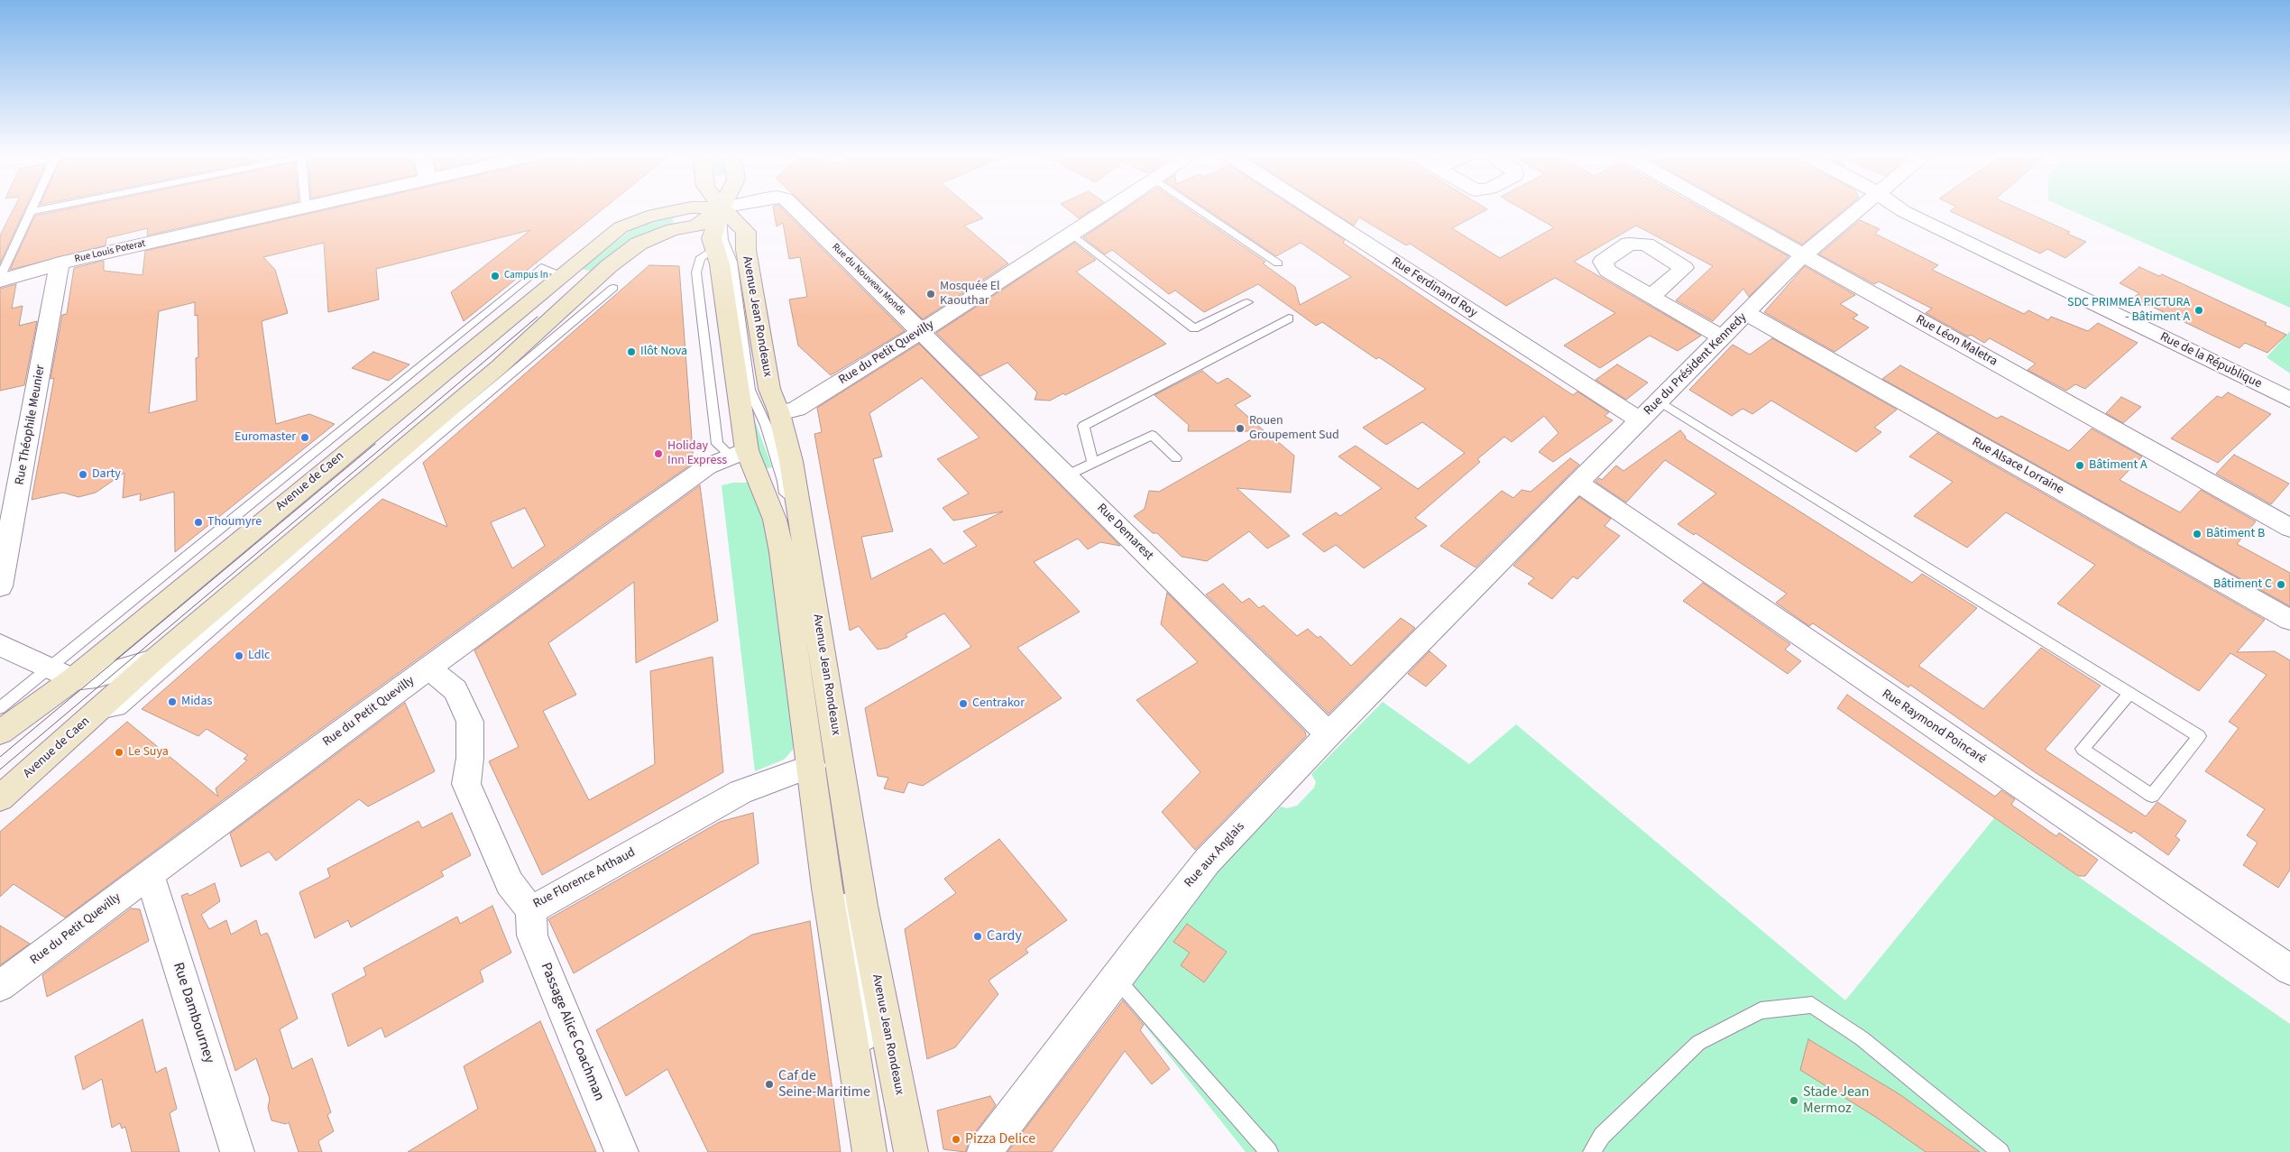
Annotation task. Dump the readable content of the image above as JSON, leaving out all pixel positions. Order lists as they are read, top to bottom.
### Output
{
  "streets": {
    "main road": ["Avenue Jean Rondeaux", "Avenue de Caen"],
    "street": [
      "Rue Louis Poterat",
      "Rue du Nouveau Monde",
      "Rue Ferdinand Roy",
      "Rue Léon Maletra",
      "Rue du Petit Quevilly",
      "Rue de la République",
      "Rue du Président Kennedy",
      "Rue Théophile Meunier",
      "Rue Alsace Lorraine",
      "Rue Demarest",
      "Rue Raymond Poincaré",
      "Rue aux Anglais",
      "Rue Florence Arthaud",
      "Rue Dambourney",
      "Passage Alice Coachman"
    ]
  },
  "crossings": [
    ["Rue Louis Poterat", "Rue Théophile Meunier"],
    ["Rue du Nouveau Monde", "Rue du Petit Quevilly"],
    ["Rue du Nouveau Monde", "Rue Demarest"],
    ["Rue Ferdinand Roy", "Rue du Président Kennedy"],
    ["Avenue Jean Rondeaux", "Rue du Petit Quevilly"],
    ["Avenue Jean Rondeaux", "Avenue de Caen"],
    ["Avenue Jean Rondeaux", "Rue Florence Arthaud"],
    ["Rue Léon Maletra", "Rue du Président Kennedy"],
    ["Rue du Petit Quevilly", "Rue Demarest"],
    ["Rue du Petit Quevilly", "Rue Florence Arthaud"],
    ["Rue du Petit Quevilly", "Rue Dambourney"],
    ["Rue du Président Kennedy", "Rue Alsace Lorraine"],
    ["Rue du Président Kennedy", "Rue Raymond Poincaré"],
    ["Rue du Président Kennedy", "Rue aux Anglais"],
    ["Rue Demarest", "Rue aux Anglais"],
    ["Rue Florence Arthaud", "Passage Alice Coachman"]
  ],
  "places": [
    "Campus In",
    "Mosquée El Kaouthar",
    "SDC PRIMMEA PICTURA - Bâtiment A",
    "Ilôt Nova",
    "Rouen Groupement Sud",
    "Euromaster",
    "Holiday Inn Express",
    "Bâtiment A",
    "Darty",
    "Thoumyre",
    "Bâtiment B",
    "Bâtiment C",
    "Ldlc",
    "Midas",
    "Centrakor",
    "Le Suya",
    "Cardy",
    "Caf de Seine-Maritime",
    "Stade Jean Mermoz",
    "Pizza Delice"
  ]
}
